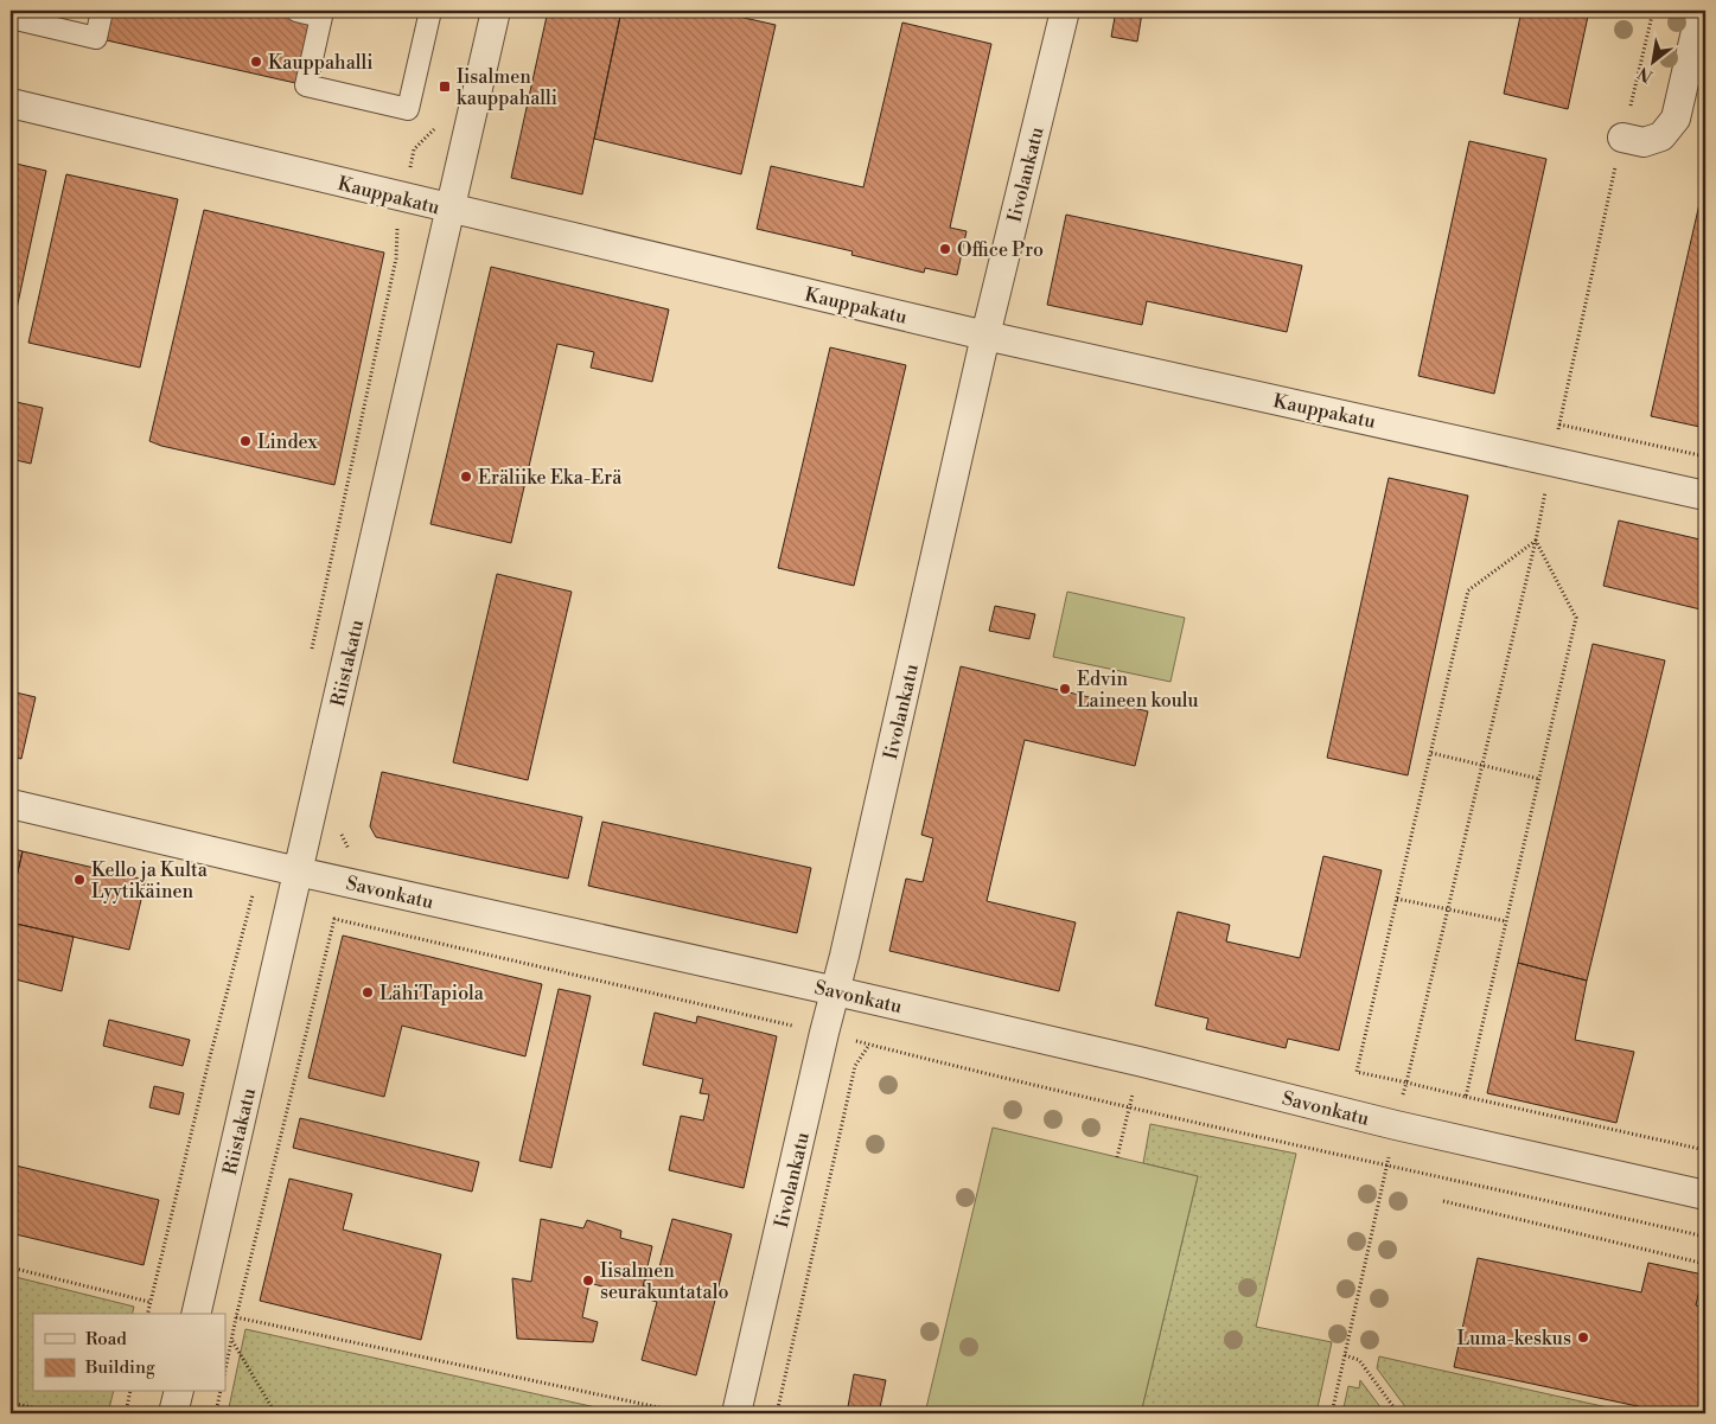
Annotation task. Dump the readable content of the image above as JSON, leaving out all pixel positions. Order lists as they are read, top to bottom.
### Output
{
  "streets": {
    "street": [
      "Iivolankatu",
      "Kauppakatu",
      "Riistakatu",
      "Savonkatu"
    ]
  },
  "crossings": [
    ["Iivolankatu", "Kauppakatu"],
    ["Iivolankatu", "Savonkatu"],
    ["Kauppakatu", "Riistakatu"],
    ["Riistakatu", "Savonkatu"]
  ],
  "places": {
    "other": [
      "Kauppahalli",
      "Office Pro",
      "Lindex",
      "Eräliike Eka-Erä",
      "Edvin Laineen koulu",
      "Kello ja Kulta Lyytikäinen",
      "LähiTapiola",
      "Iisalmen seurakuntatalo",
      "Luma-keskus"
    ],
    "transit": ["Iisalmen kauppahalli"]
  },
  "legend": ["Road", "Building"],
  "north": "bottom left"
}
